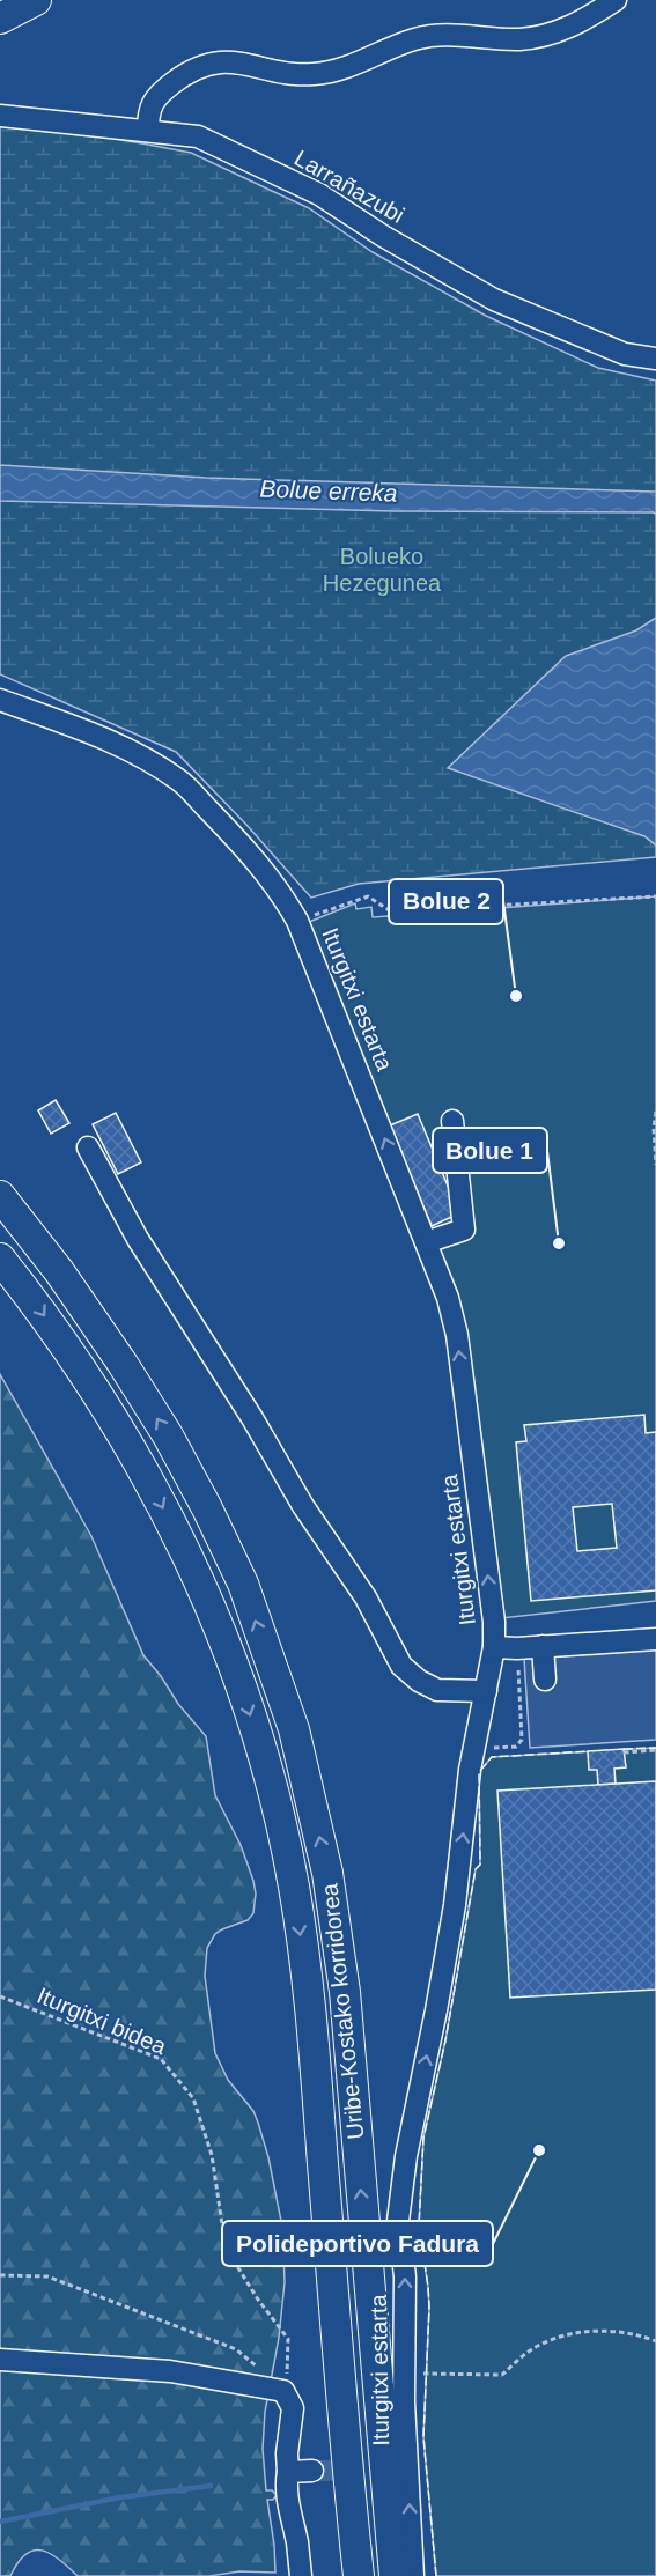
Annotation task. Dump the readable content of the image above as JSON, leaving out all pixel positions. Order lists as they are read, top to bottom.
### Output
{
  "streets": {
    "highway": ["Uribe-Kostako korridorea"],
    "street": ["Larrañazubi", "Iturgitxi estarta"],
    "path": ["Iturgitxi bidea"]
  },
  "one_way": ["Iturgitxi estarta"],
  "water": ["Bolue erreka"],
  "parks": ["Bolueko Hezegunea"],
  "places": ["Bolue 2", "Bolue 1", "Polideportivo Fadura"]
}
